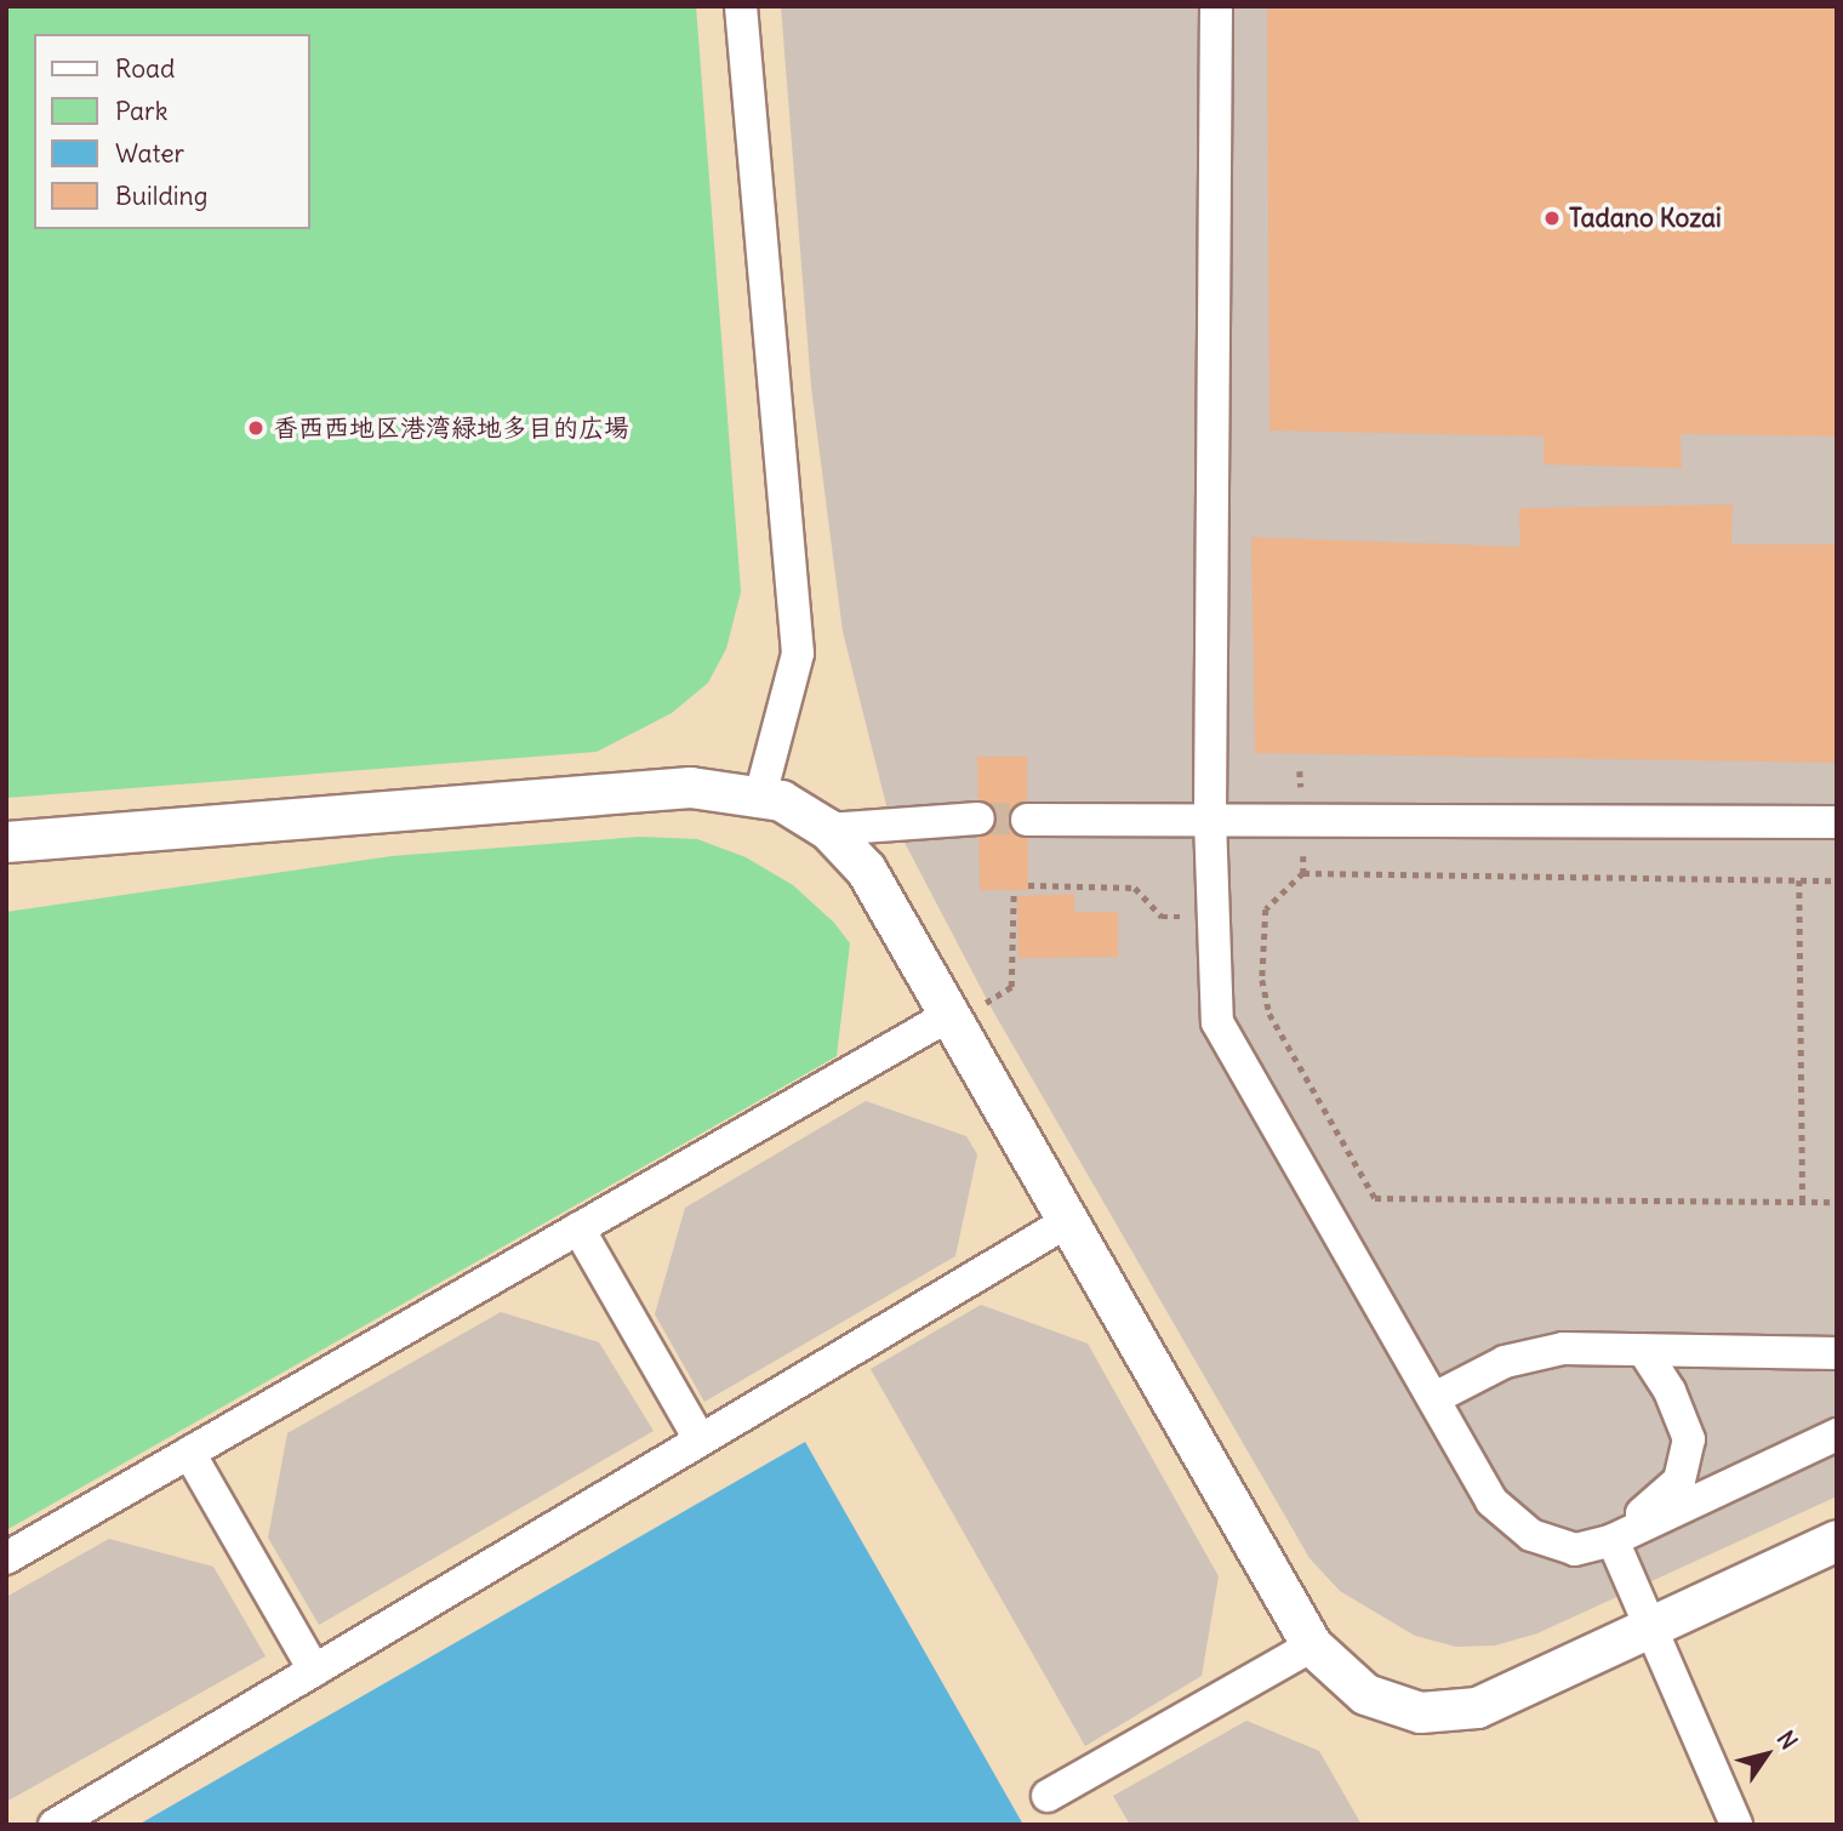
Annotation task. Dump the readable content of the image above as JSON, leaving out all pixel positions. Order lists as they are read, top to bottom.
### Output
{
  "places": ["Tadano Kozai", "香西西地区港湾緑地多目的広場"],
  "legend": [
    "Road",
    "Park",
    "Water",
    "Building"
  ],
  "north": "top right"
}
